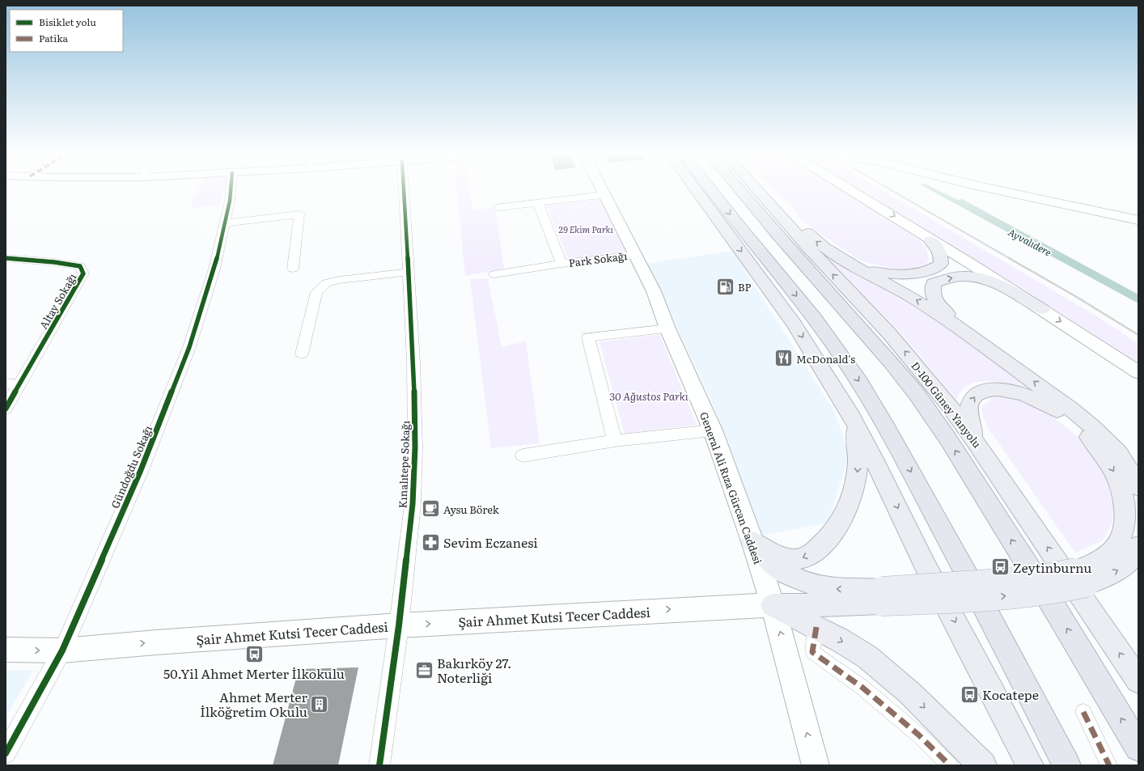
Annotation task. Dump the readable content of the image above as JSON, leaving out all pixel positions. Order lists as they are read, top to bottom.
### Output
{
  "streets": {
    "main road": ["D-100 Güney Yanyolu", "General Ali Rıza Gürcan Caddesi", "Şair Ahmet Kutsi Tecer Caddesi"],
    "street": [
      "Park Sokağı",
      "Altay Sokağı",
      "Kınalıtepe Sokağı",
      "Gündoğdu Sokağı"
    ]
  },
  "crossings": [
    ["Park Sokağı", "General Ali Rıza Gürcan Caddesi"],
    ["Kınalıtepe Sokağı", "Şair Ahmet Kutsi Tecer Caddesi"],
    ["Gündoğdu Sokağı", "Şair Ahmet Kutsi Tecer Caddesi"],
    ["General Ali Rıza Gürcan Caddesi", "Şair Ahmet Kutsi Tecer Caddesi"]
  ],
  "one_way": ["Şair Ahmet Kutsi Tecer Caddesi"],
  "water": ["Ayvalıdere"],
  "parks": ["29 Ekim Parkı", "30 Ağustos Parkı"],
  "places": {
    "fuel station": ["BP"],
    "restaurant": ["McDonald's"],
    "cafe": ["Aysu Börek"],
    "pharmacy": ["Sevim Eczanesi"],
    "bus stop": ["Zeytinburnu", "50.Yil Ahmet Merter İlkokulu", "Kocatepe"],
    "office": ["Bakırköy 27. Noterliği"],
    "building": ["Ahmet Merter İlköğretim Okulu"]
  },
  "legend": ["Bisiklet yolu", "Patika"]
}
